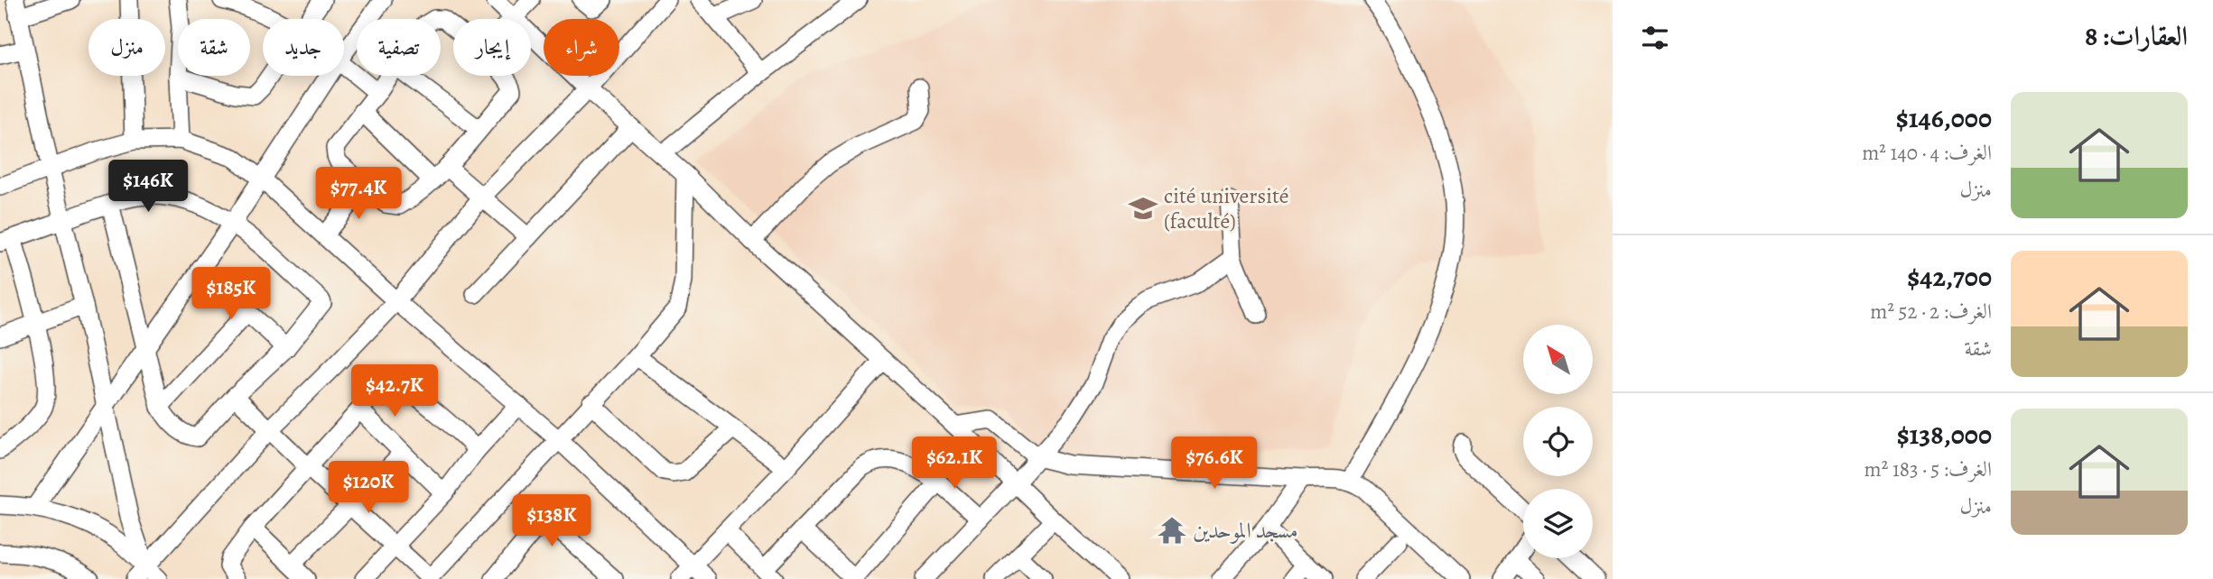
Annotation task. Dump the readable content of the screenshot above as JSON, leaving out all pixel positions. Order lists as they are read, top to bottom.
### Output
{
  "places": {
    "school or university": ["cité université (faculté)"],
    "temple": ["مسجد الموحدين"]
  },
  "north": "top left",
  "page": {
    "heading": "العقارات: 8",
    "chip": [
      "شراء",
      "إيجار",
      "تصفية",
      "جديد",
      "شقة",
      "منزل"
    ],
    "list": [
      {
        "name": "$146,000",
        "note": "الغرف: 4 · 140 m² · منزل"
      },
      {
        "name": "$42,700",
        "note": "الغرف: 2 · 52 m² · شقة"
      },
      {
        "name": "$138,000",
        "note": "الغرف: 5 · 183 m² · منزل"
      }
    ],
    "price": [
      "$146K",
      "$77.4K",
      "$185K",
      "$42.7K",
      "$62.1K",
      "$76.6K",
      "$120K",
      "$138K"
    ]
  }
}
